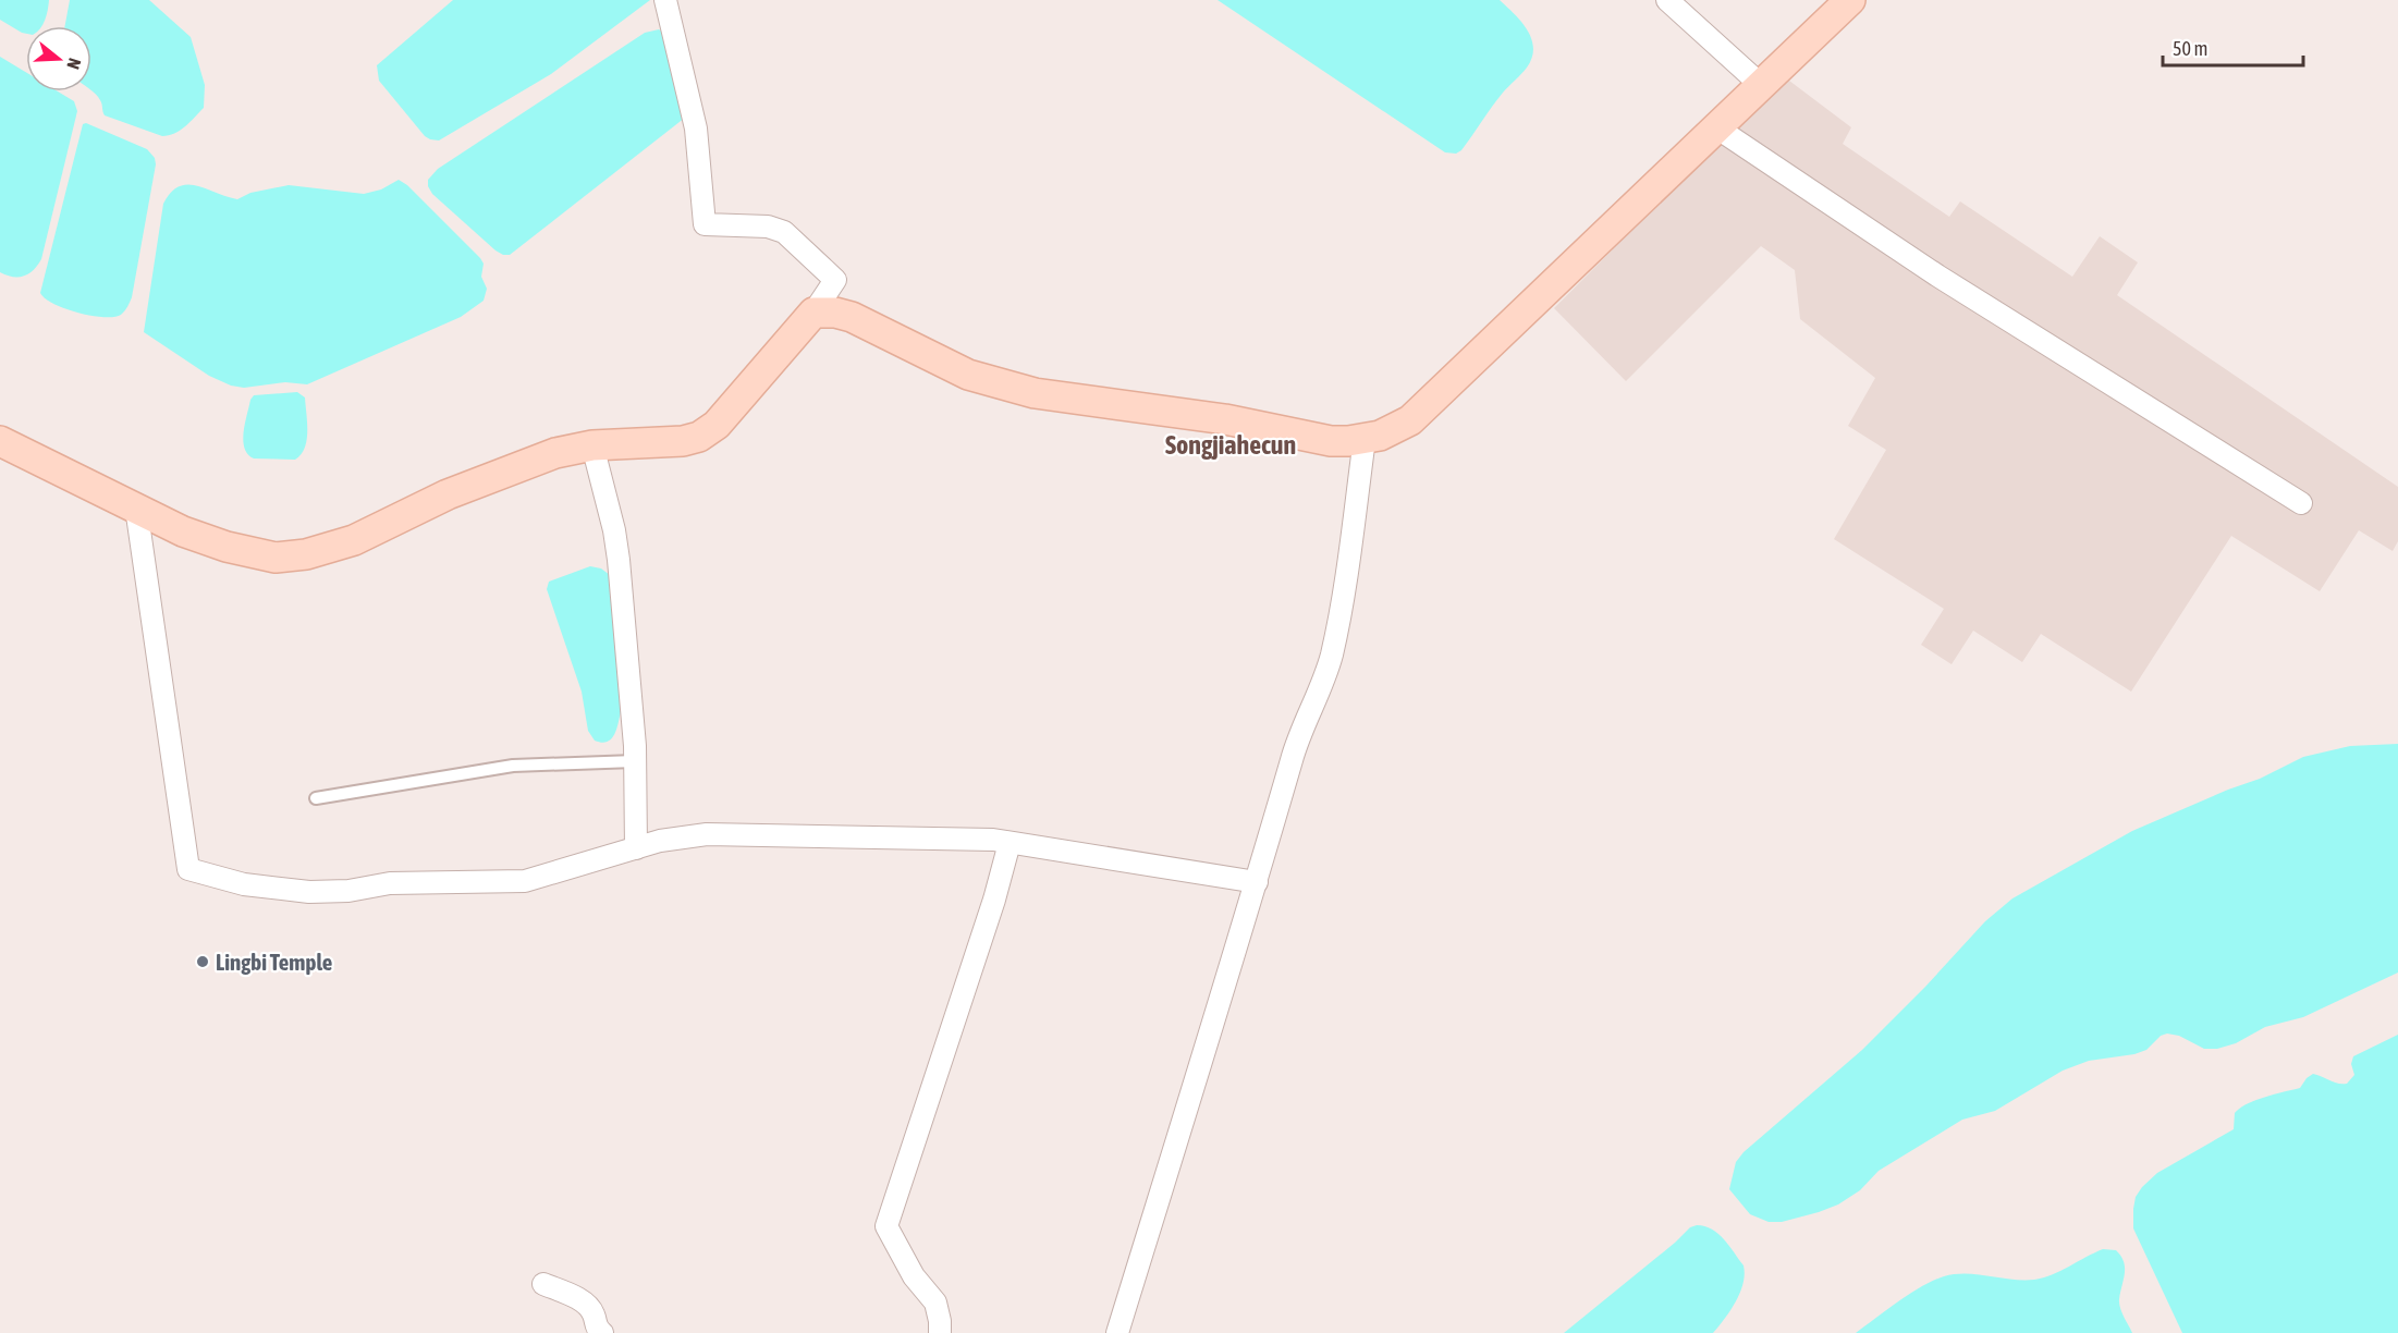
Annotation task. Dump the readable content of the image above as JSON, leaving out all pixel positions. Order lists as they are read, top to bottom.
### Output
{
  "districts": ["Songjiahecun"],
  "places": ["Lingbi Temple"],
  "scale_bar": "50 m",
  "north": "right"
}
